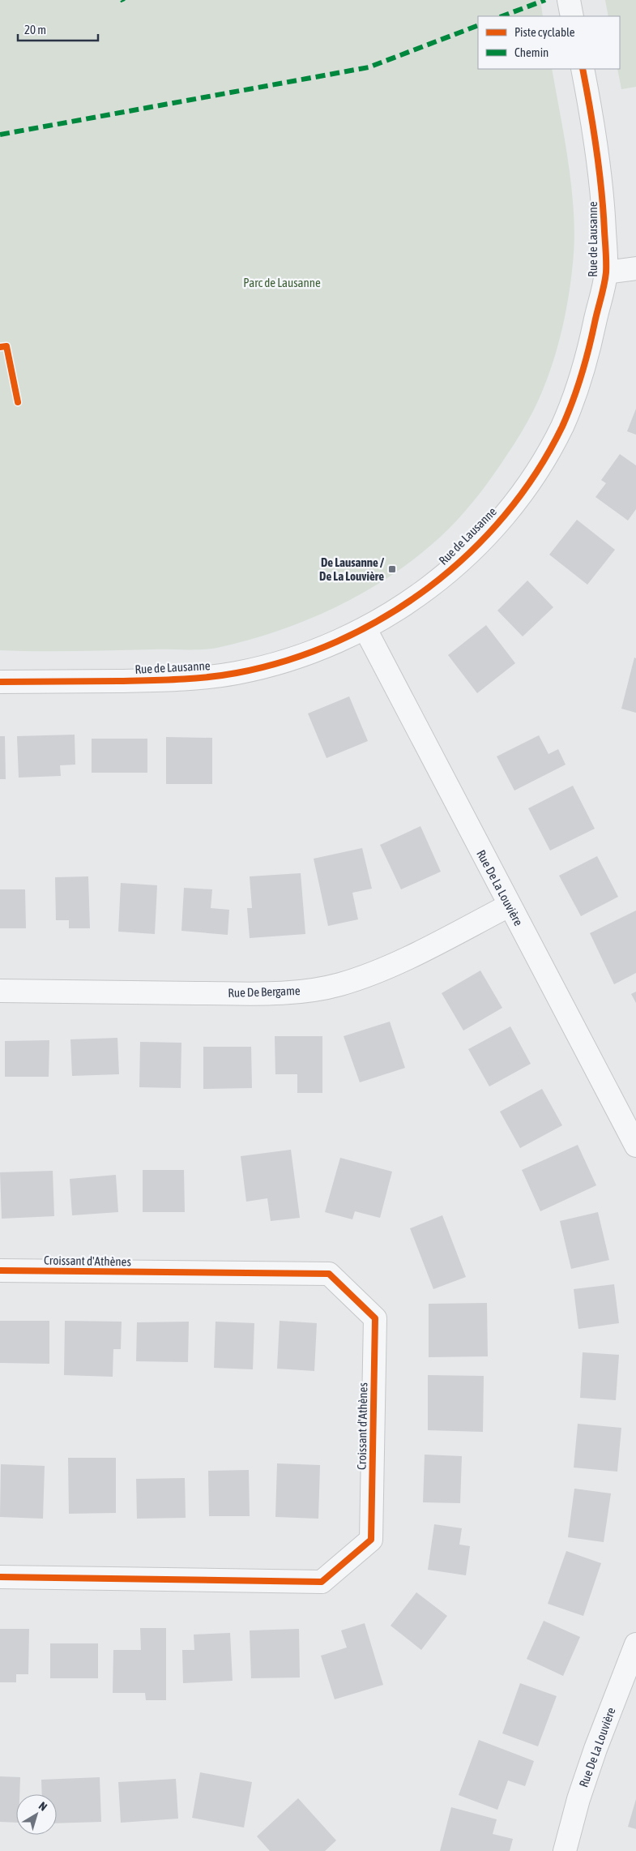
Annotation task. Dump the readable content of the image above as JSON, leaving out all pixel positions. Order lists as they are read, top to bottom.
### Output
{
  "streets": {
    "street": [
      "Rue de Lausanne",
      "Rue De La Louvière",
      "Rue De Bergame",
      "Croissant d'Athènes"
    ]
  },
  "crossings": [
    ["Rue de Lausanne", "Rue De La Louvière"],
    ["Rue De La Louvière", "Rue De Bergame"]
  ],
  "parks": ["Parc de Lausanne"],
  "places": {
    "transit": ["De Lausanne / De La Louvière"]
  },
  "legend": ["Piste cyclable", "Chemin"],
  "scale_bar": "20 m",
  "north": "top right"
}
